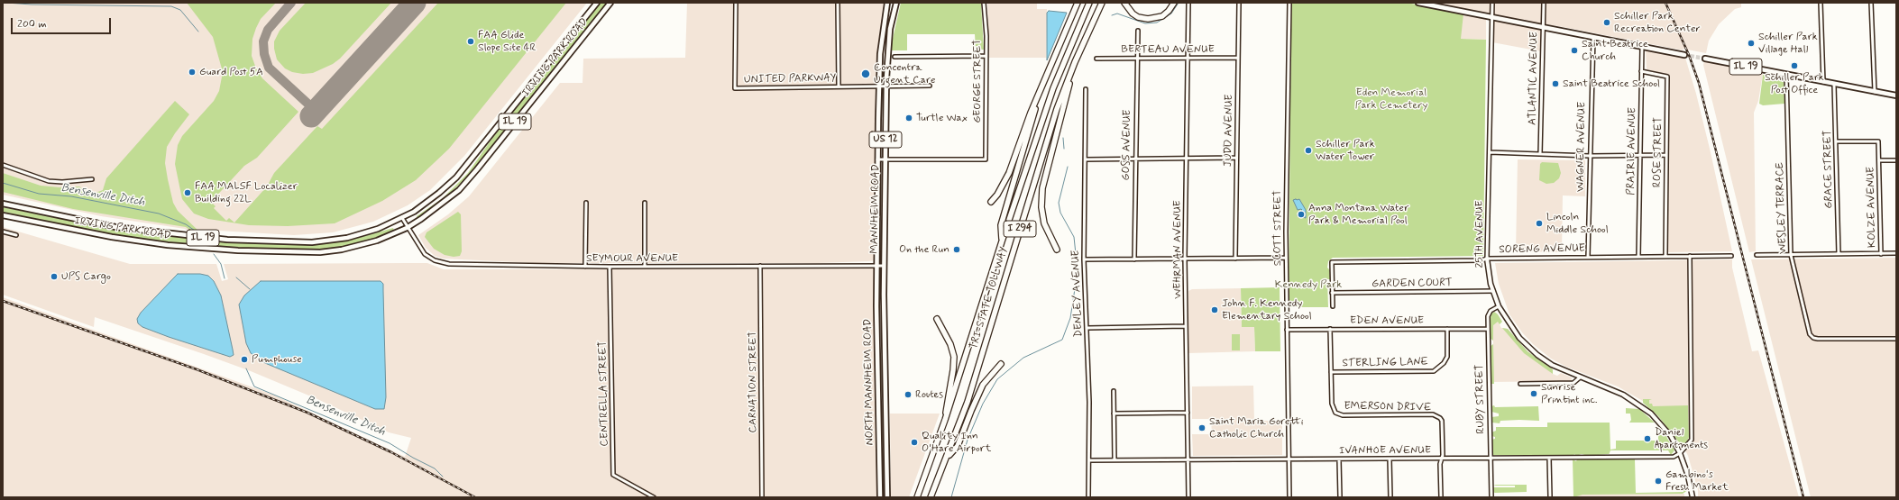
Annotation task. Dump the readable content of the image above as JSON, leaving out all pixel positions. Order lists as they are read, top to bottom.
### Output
{
  "streets": {
    "highway": ["I 294", "TRI-STATE TOLLWAY"],
    "main road": [
      "IRVING PARK ROAD",
      "IL 19",
      "US 12",
      "MANNHEIM ROAD",
      "NORTH MANNHEIM ROAD"
    ],
    "street": [
      "BERTEAU AVENUE",
      "ATLANTIC AVENUE",
      "UNITED PARKWAY",
      "GEORGE STREET",
      "JUDD AVENUE",
      "GOSS AVENUE",
      "WAGNER AVENUE",
      "PRAIRIE AVENUE",
      "ROSE STREET",
      "GRACE STREET",
      "KOLZE AVENUE",
      "WESLEY TERRACE",
      "SCOTT STREET",
      "25TH AVENUE",
      "WEHRMAN AVENUE",
      "SORENG AVENUE",
      "SEYMOUR AVENUE",
      "GARDEN COURT",
      "DENLEY AVENUE",
      "EDEN AVENUE",
      "STERLING LANE",
      "CARNATION STREET",
      "CENTRELLA STREET",
      "RUBY STREET",
      "EMERSON DRIVE",
      "IVANHOE AVENUE"
    ]
  },
  "crossings": [
    ["BERTEAU AVENUE", "JUDD AVENUE"],
    ["BERTEAU AVENUE", "GOSS AVENUE"],
    ["BERTEAU AVENUE", "WEHRMAN AVENUE"],
    ["IRVING PARK ROAD", "SEYMOUR AVENUE"],
    ["IL 19", "GRACE STREET"],
    ["IL 19", "WESLEY TERRACE"],
    ["UNITED PARKWAY", "MANNHEIM ROAD"],
    ["GEORGE STREET", "MANNHEIM ROAD"],
    ["WAGNER AVENUE", "SORENG AVENUE"],
    ["PRAIRIE AVENUE", "ROSE STREET"],
    ["PRAIRIE AVENUE", "SORENG AVENUE"],
    ["ROSE STREET", "SORENG AVENUE"],
    ["GRACE STREET", "KOLZE AVENUE"],
    ["MANNHEIM ROAD", "SEYMOUR AVENUE"],
    ["MANNHEIM ROAD", "NORTH MANNHEIM ROAD"],
    ["SCOTT STREET", "EDEN AVENUE"],
    ["SCOTT STREET", "IVANHOE AVENUE"],
    ["I 294", "TRI-STATE TOLLWAY"],
    ["25TH AVENUE", "SORENG AVENUE"],
    ["25TH AVENUE", "GARDEN COURT"],
    ["25TH AVENUE", "RUBY STREET"],
    ["25TH AVENUE", "IVANHOE AVENUE"],
    ["WEHRMAN AVENUE", "IVANHOE AVENUE"],
    ["SORENG AVENUE", "GARDEN COURT"],
    ["SEYMOUR AVENUE", "CARNATION STREET"],
    ["SEYMOUR AVENUE", "NORTH MANNHEIM ROAD"],
    ["SEYMOUR AVENUE", "CENTRELLA STREET"],
    ["DENLEY AVENUE", "IVANHOE AVENUE"],
    ["EDEN AVENUE", "STERLING LANE"],
    ["EDEN AVENUE", "RUBY STREET"],
    ["EDEN AVENUE", "EMERSON DRIVE"],
    ["STERLING LANE", "EMERSON DRIVE"],
    ["RUBY STREET", "IVANHOE AVENUE"],
    ["EMERSON DRIVE", "IVANHOE AVENUE"]
  ],
  "water": ["Bensenville Ditch"],
  "parks": ["Eden Memorial Park Cemetery", "Kennedy Park"],
  "places": [
    "Schiller Park Recreation Center",
    "FAA Glide Slope Site 4R",
    "Schiller Park Village Hall",
    "Saint Beatrice Church",
    "Schiller Park Post Office",
    "Guard Post 5A",
    "Concentra Urgent Care",
    "Saint Beatrice School",
    "Turtle Wax",
    "Schiller Park Water Tower",
    "FAA MALSF Localizer Building 22L",
    "Anna Montana Water Park & Memorial Pool",
    "Lincoln Middle School",
    "On the Run",
    "UPS Cargo",
    "John F. Kennedy Elementary School",
    "Pumphouse",
    "Sunrise Printint inc.",
    "Routes",
    "Saint Maria Goretti Catholic Church",
    "Daniel Apartments",
    "Quality Inn O'Hare Airport",
    "Gambino's Fresh Market"
  ],
  "scale_bar": "200 m"
}
